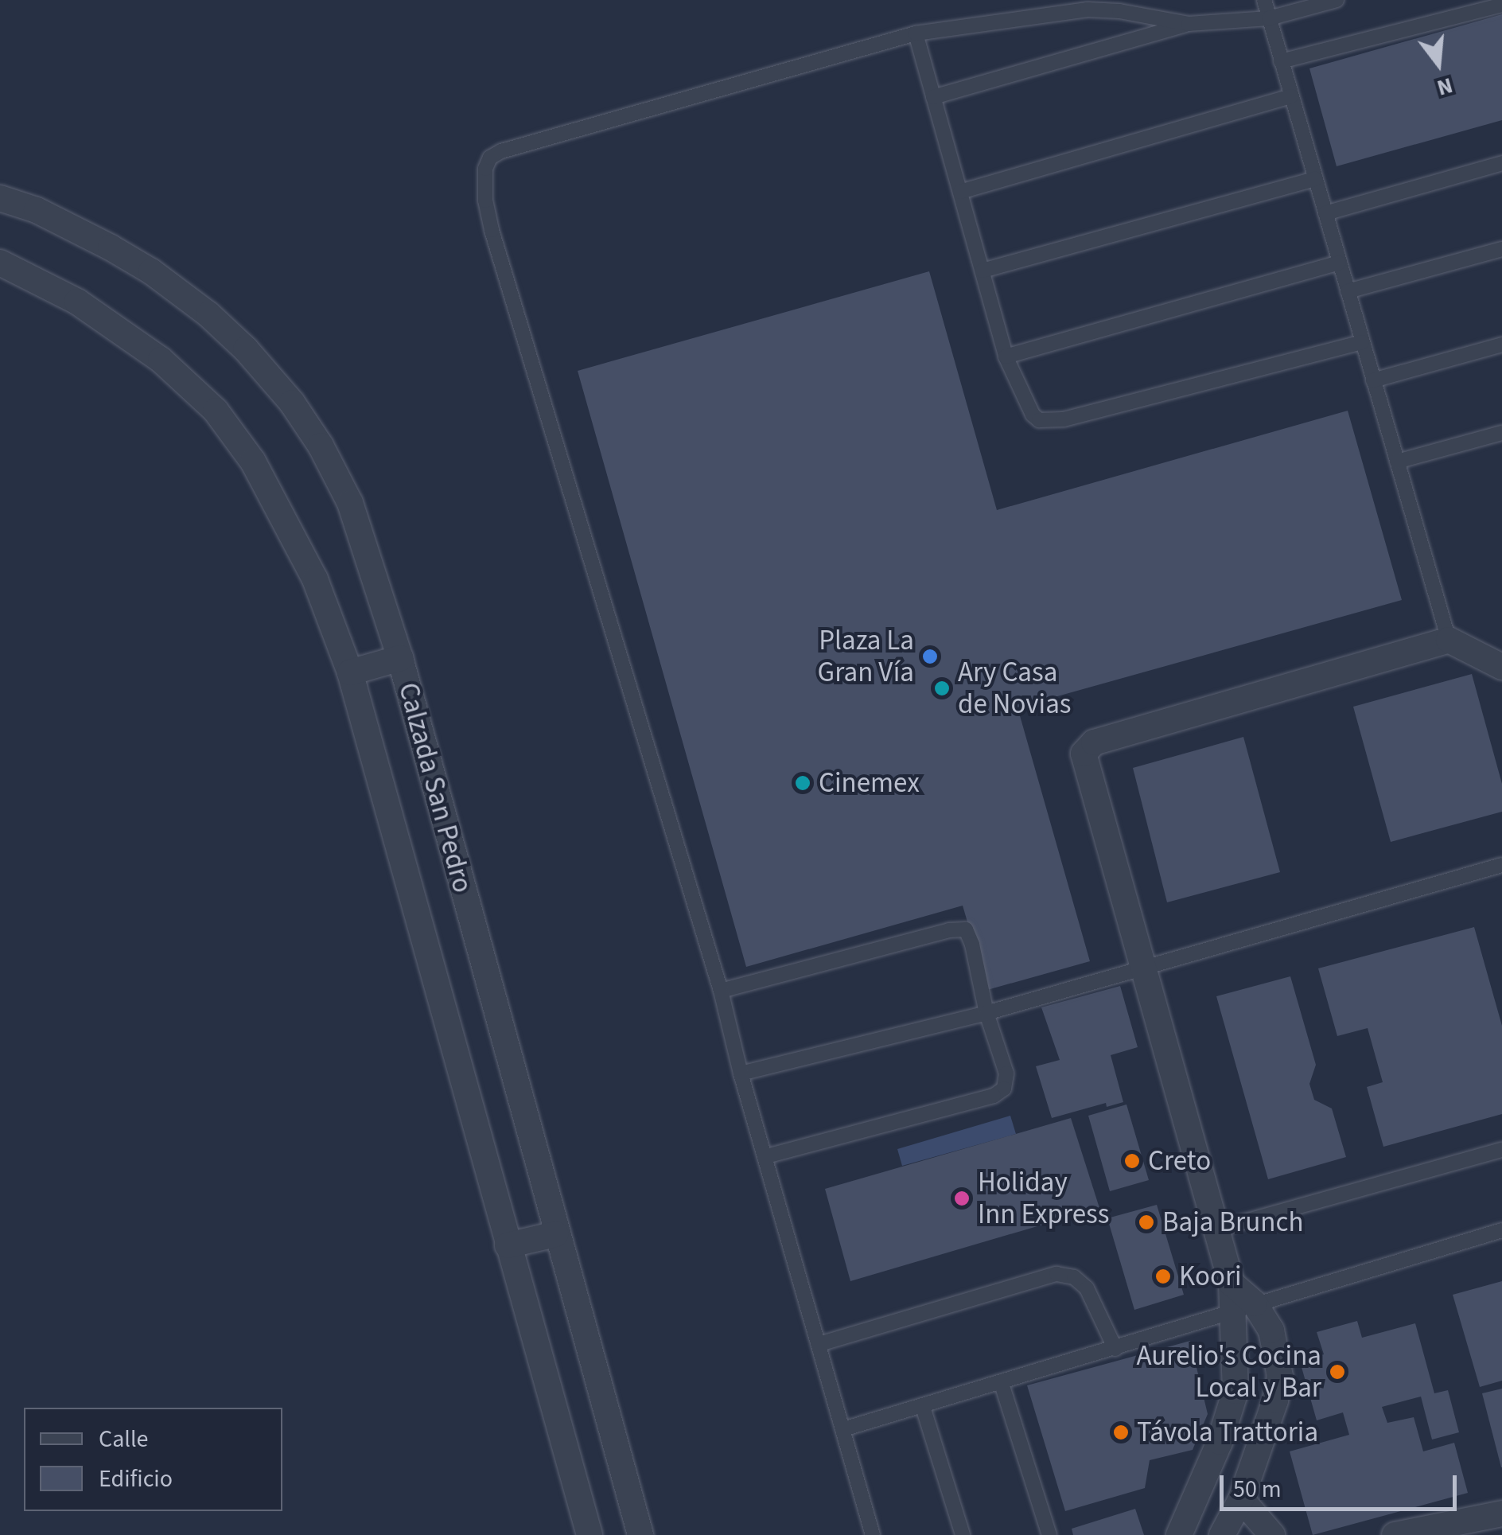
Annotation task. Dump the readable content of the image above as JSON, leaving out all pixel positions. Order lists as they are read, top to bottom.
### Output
{
  "streets": {
    "street": ["Calzada San Pedro"]
  },
  "places": [
    "Plaza La Gran Vía",
    "Ary Casa de Novias",
    "Cinemex",
    "Creto",
    "Holiday Inn Express",
    "Baja Brunch",
    "Koori",
    "Aurelio's Cocina Local y Bar",
    "Távola Trattoria"
  ],
  "legend": ["Calle", "Edificio"],
  "scale_bar": "50 m",
  "north": "bottom"
}
